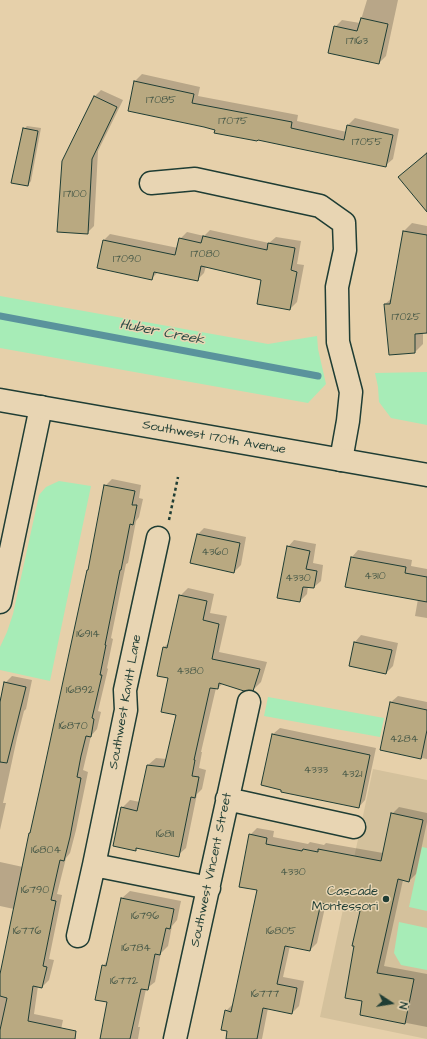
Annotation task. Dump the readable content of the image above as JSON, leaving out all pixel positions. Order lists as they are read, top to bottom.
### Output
{
  "streets": {
    "street": ["Southwest 170th Avenue", "Southwest Kavitt Lane", "Southwest Vincent Street"]
  },
  "water": ["Huber Creek"],
  "places": ["Cascade Montessori"],
  "house_numbers": [
    "17163",
    "17085",
    "17075",
    "17055",
    "17100",
    "17080",
    "17090",
    "17025",
    "4360",
    "4310",
    "4330",
    "16914",
    "4380",
    "16892",
    "16870",
    "4284",
    "4333",
    "4321",
    "16811",
    "16804",
    "4330",
    "16790",
    "16796",
    "16776",
    "16805",
    "16784",
    "16772",
    "16777"
  ],
  "north": "right"
}
